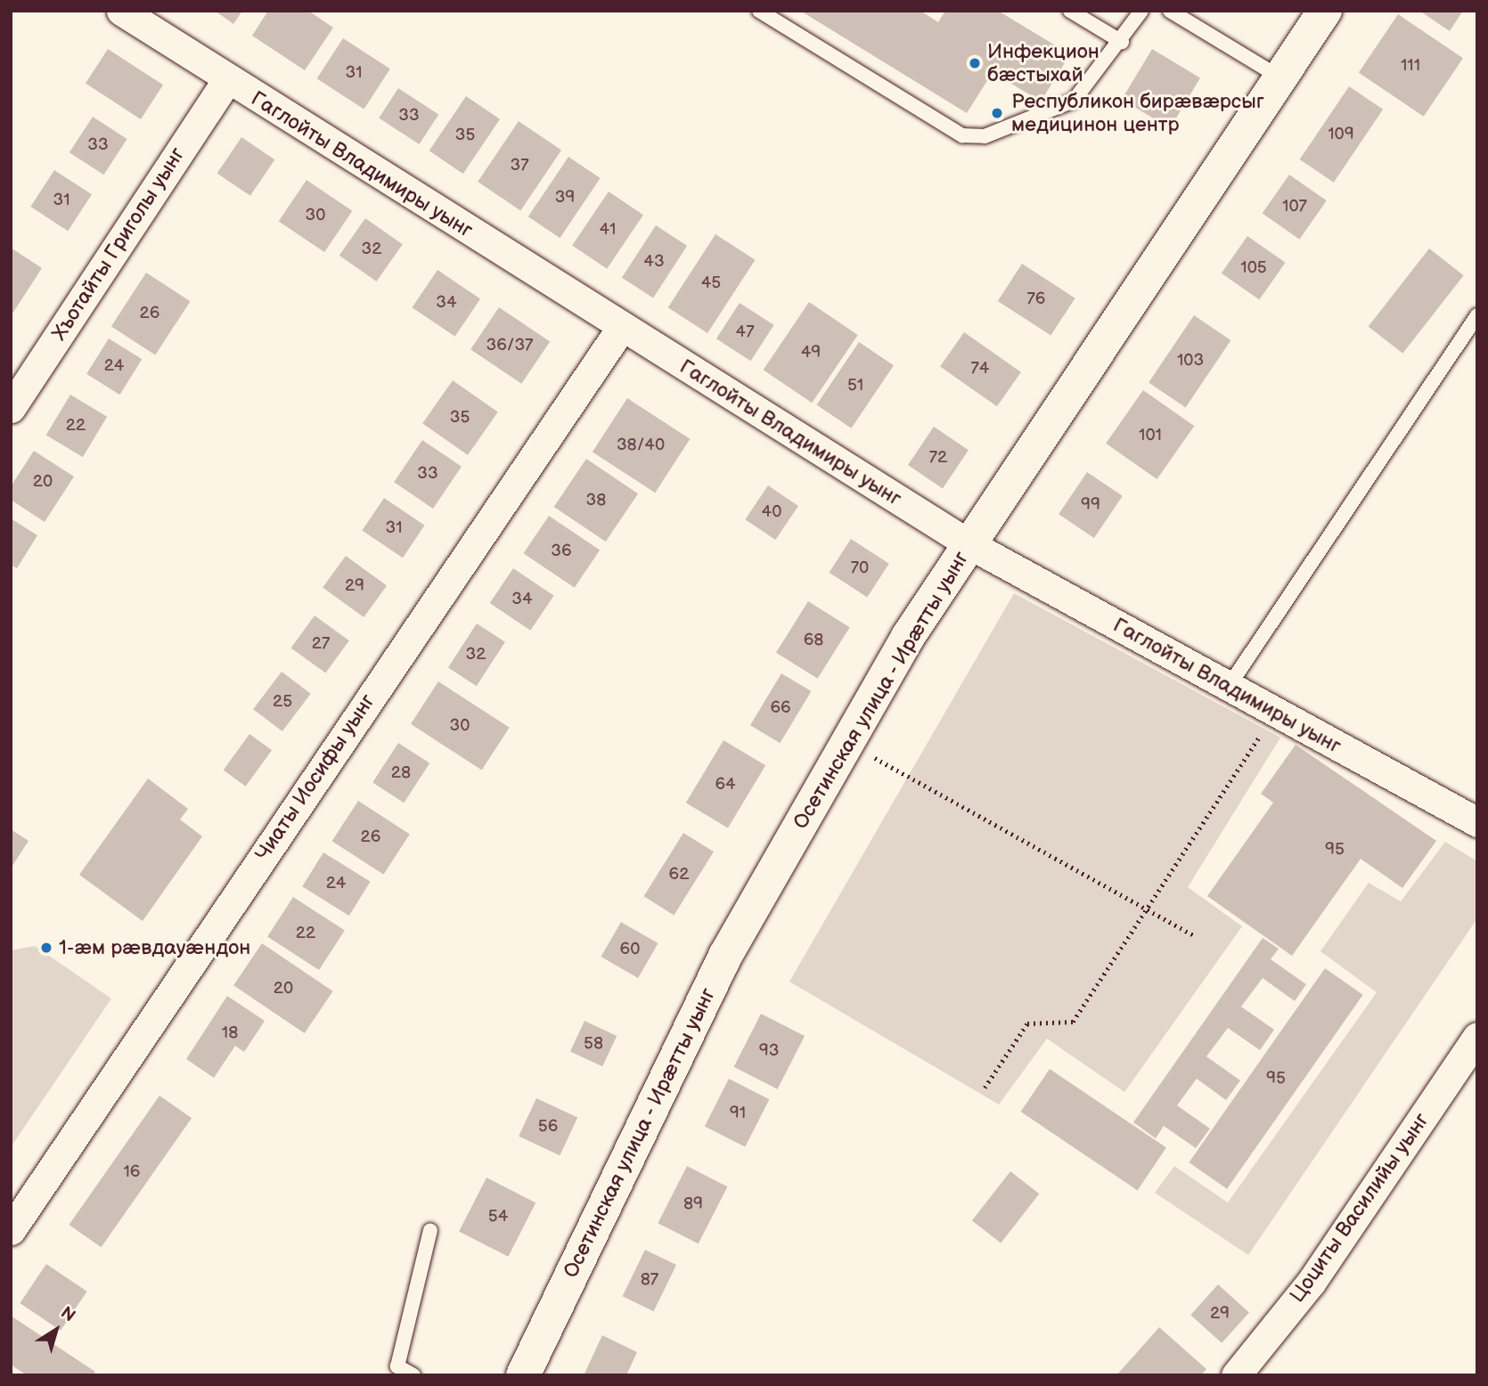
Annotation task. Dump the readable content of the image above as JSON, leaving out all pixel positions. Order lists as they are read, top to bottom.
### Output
{
  "streets": {
    "street": [
      "Гаглойты Владимиры уынг",
      "Хъотайты Григолы уынг",
      "Осетинская улица - Ирæтты уынг",
      "Чиаты Иосифы уынг",
      "Цоциты Василийы уынг"
    ]
  },
  "crossings": [
    ["Гаглойты Владимиры уынг", "Хъотайты Григолы уынг"],
    ["Гаглойты Владимиры уынг", "Осетинская улица - Ирæтты уынг"],
    ["Гаглойты Владимиры уынг", "Чиаты Иосифы уынг"]
  ],
  "places": ["Инфекцион бæстыхай", "Республикон бирæвæрсыг медицинон центр", "1-æм рӕвдауӕндон"],
  "house_numbers": [
    "111",
    "31",
    "33",
    "109",
    "35",
    "33",
    "37",
    "39",
    "31",
    "107",
    "30",
    "41",
    "32",
    "43",
    "105",
    "45",
    "76",
    "34",
    "26",
    "47",
    "36/37",
    "49",
    "103",
    "24",
    "74",
    "51",
    "35",
    "22",
    "101",
    "38/40",
    "72",
    "33",
    "20",
    "38",
    "99",
    "40",
    "31",
    "36",
    "70",
    "29",
    "34",
    "68",
    "27",
    "32",
    "25",
    "66",
    "30",
    "28",
    "64",
    "26",
    "95",
    "62",
    "24",
    "22",
    "60",
    "20",
    "18",
    "58",
    "93",
    "95",
    "91",
    "56",
    "16",
    "89",
    "54",
    "87",
    "29"
  ],
  "north": "top right"
}
